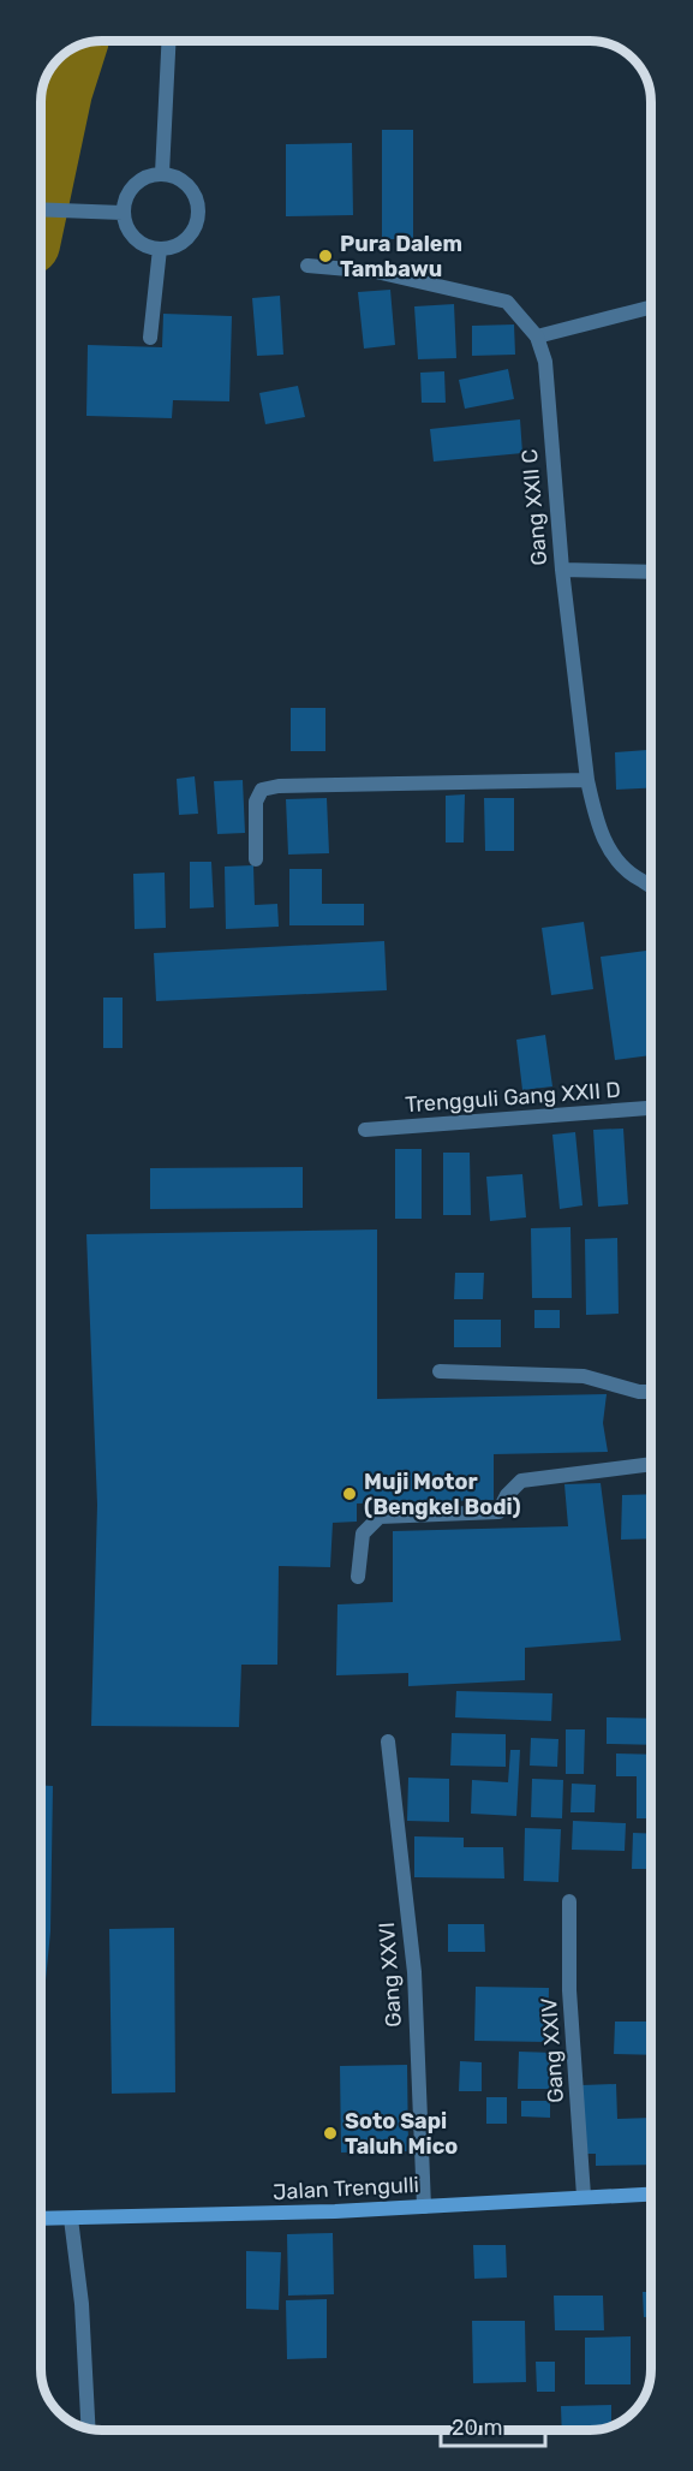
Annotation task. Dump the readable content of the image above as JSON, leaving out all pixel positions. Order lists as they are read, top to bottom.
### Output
{
  "streets": {
    "main road": ["Jalan Trengulli"],
    "street": [
      "Gang XXII C",
      "Trengguli Gang XXII D",
      "Gang XXVI",
      "Gang XXIV"
    ]
  },
  "crossings": [
    ["Gang XXVI", "Jalan Trengulli"],
    ["Gang XXIV", "Jalan Trengulli"]
  ],
  "places": ["Pura Dalem Tambawu", "Muji Motor (Bengkel Bodi)", "Soto Sapi Taluh Mico"],
  "scale_bar": "20 m"
}
